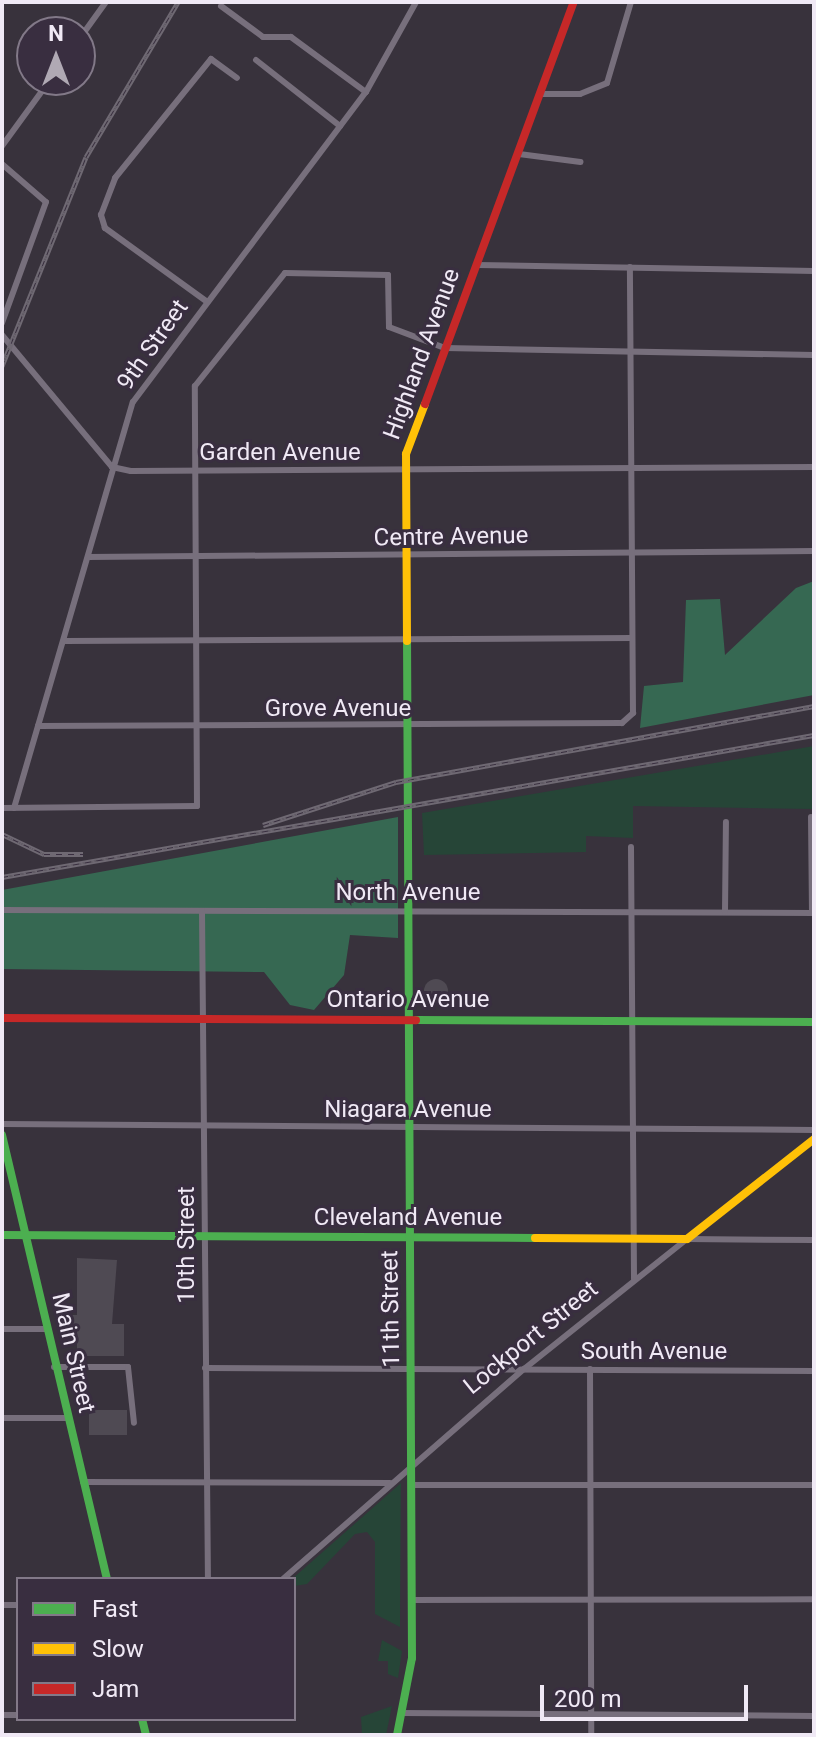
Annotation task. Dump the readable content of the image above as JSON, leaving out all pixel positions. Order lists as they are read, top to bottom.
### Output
{
  "streets": {
    "street": [
      "9th Street",
      "Highland Avenue",
      "Garden Avenue",
      "Centre Avenue",
      "Grove Avenue",
      "North Avenue",
      "Ontario Avenue",
      "Niagara Avenue",
      "Cleveland Avenue",
      "10th Street",
      "11th Street",
      "Lockport Street",
      "South Avenue",
      "Main Street"
    ]
  },
  "crossings": [
    ["9th Street", "Garden Avenue"],
    ["9th Street", "Centre Avenue"],
    ["9th Street", "Grove Avenue"],
    ["Highland Avenue", "Garden Avenue"],
    ["Highland Avenue", "Centre Avenue"],
    ["Highland Avenue", "Grove Avenue"],
    ["Highland Avenue", "11th Street"],
    ["North Avenue", "10th Street"],
    ["North Avenue", "11th Street"],
    ["Ontario Avenue", "10th Street"],
    ["Ontario Avenue", "11th Street"],
    ["Niagara Avenue", "10th Street"],
    ["Niagara Avenue", "11th Street"],
    ["Cleveland Avenue", "10th Street"],
    ["Cleveland Avenue", "11th Street"],
    ["Cleveland Avenue", "Lockport Street"],
    ["Cleveland Avenue", "Main Street"],
    ["10th Street", "South Avenue"],
    ["11th Street", "Lockport Street"],
    ["11th Street", "South Avenue"],
    ["Lockport Street", "South Avenue"]
  ],
  "legend": ["Fast", "Slow", "Jam"],
  "scale_bar": "200 m",
  "north": "top"
}
